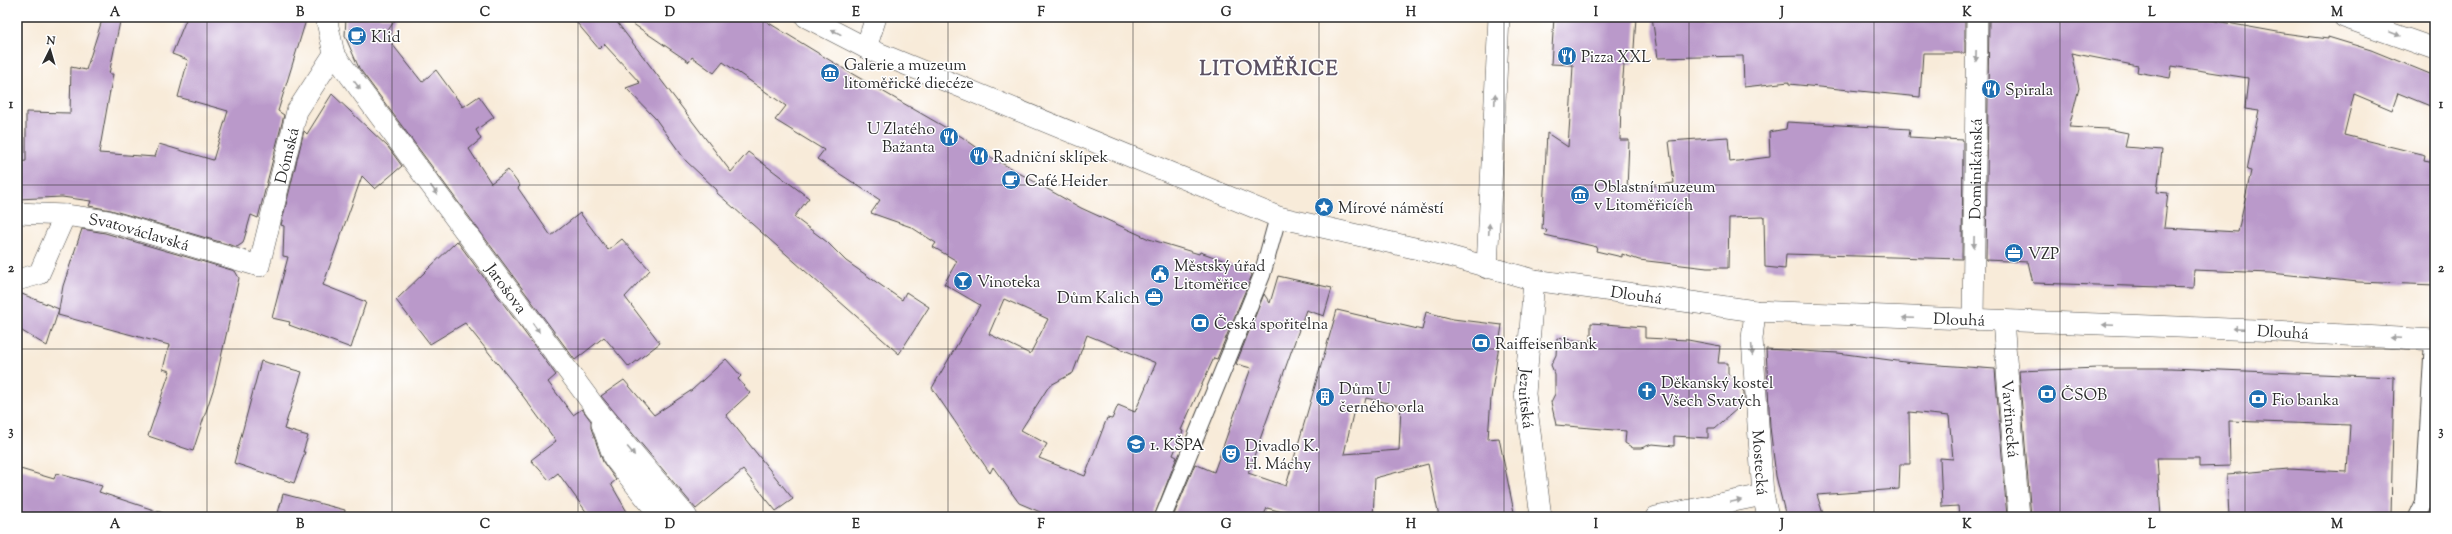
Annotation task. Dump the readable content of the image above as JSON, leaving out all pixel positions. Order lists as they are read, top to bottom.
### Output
{
  "streets": {
    "street": [
      "Dómská",
      "Dominikánská",
      "Svatováclavská",
      "Jarošova",
      "Dlouhá",
      "Jezuitská",
      "Vavřinecká",
      "Mostecká"
    ]
  },
  "crossings": [
    ["Dómská", "Svatováclavská"],
    ["Dómská", "Jarošova"],
    ["Dominikánská", "Dlouhá"],
    ["Dlouhá", "Jezuitská"],
    ["Dlouhá", "Vavřinecká"],
    ["Dlouhá", "Mostecká"]
  ],
  "one_way": [
    "Dominikánská",
    "Jarošova",
    "Dlouhá",
    "Mostecká"
  ],
  "districts": ["LITOMĚŘICE"],
  "places": {
    "cafe": ["Klid", "Café Heider"],
    "restaurant": [
      "Pizza XXL",
      "Spirala",
      "U Zlatého Bažanta",
      "Radniční sklípek"
    ],
    "museum": ["Galerie a muzeum litoměřické diecéze", "Oblastní muzeum v Litoměřicích"],
    "place": ["Mírové náměstí"],
    "office": ["VZP", "Dům Kalich"],
    "public building": ["Městský úřad Litoměřice"],
    "bar": ["Vinoteka"],
    "bank": [
      "Česká spořitelna",
      "Raiffeisenbank",
      "ČSOB",
      "Fio banka"
    ],
    "church": ["Děkanský kostel Všech Svatých"],
    "building": ["Dům U černého orla"],
    "school or university": ["1. KŠPA"],
    "theatre": ["Divadlo K. H. Máchy"]
  },
  "north": "top",
  "grid": {
    "columns": [
      "A",
      "B",
      "C",
      "D",
      "E",
      "F",
      "G",
      "H",
      "I",
      "J",
      "K",
      "L",
      "M"
    ],
    "rows": ["1", "2", "3"]
  }
}
